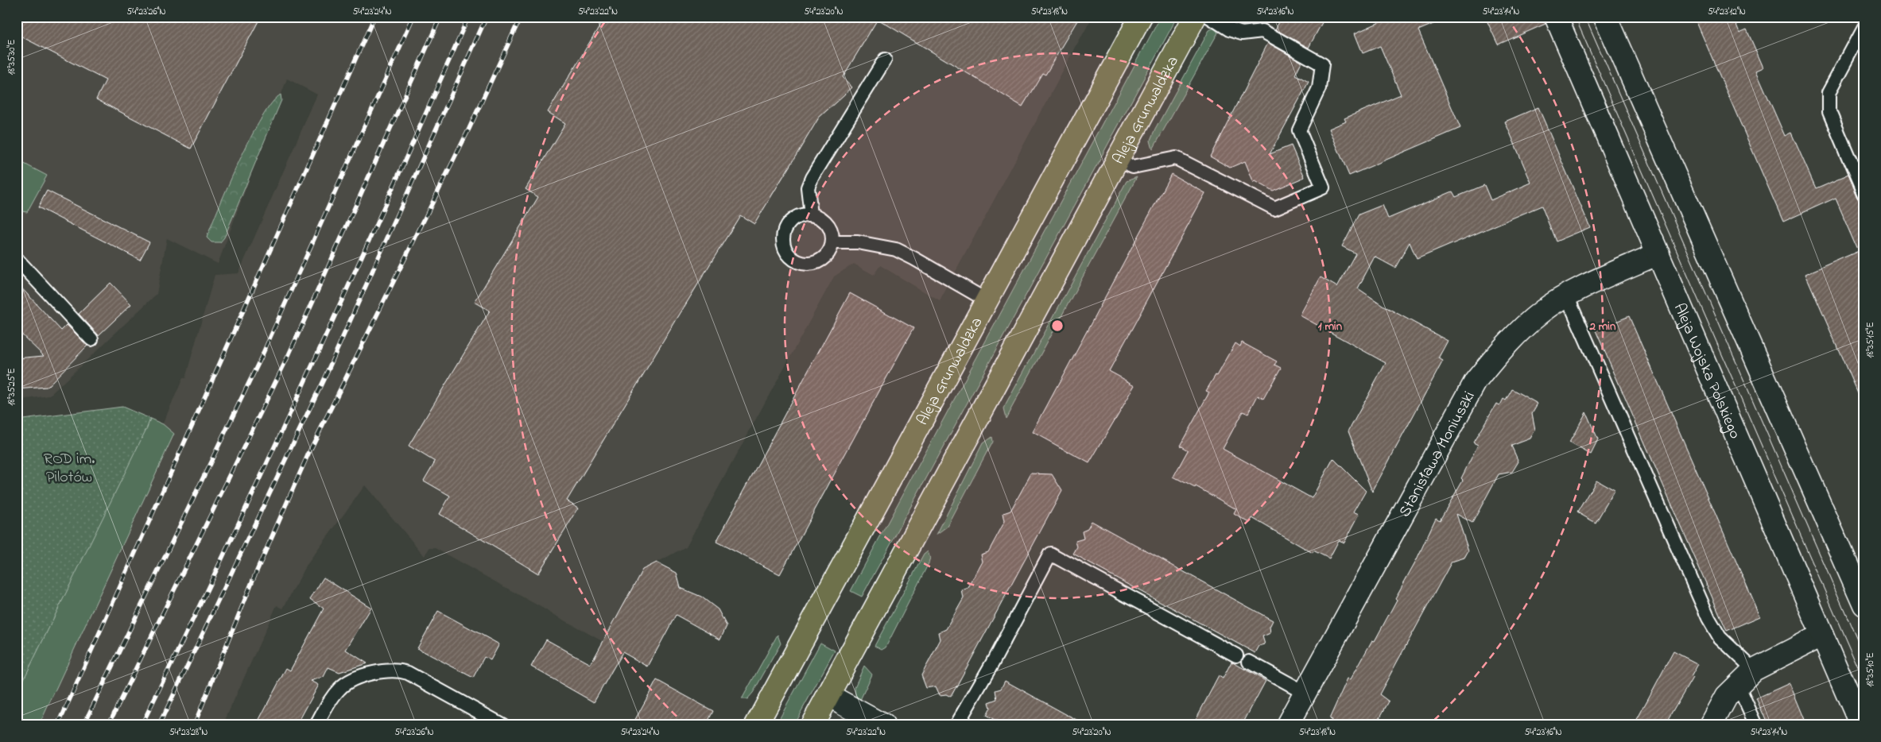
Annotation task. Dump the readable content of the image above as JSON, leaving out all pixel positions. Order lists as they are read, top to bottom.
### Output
{
  "streets": {
    "main road": ["Aleja Grunwaldzka"],
    "street": ["Aleja Wojska Polskiego", "Stanisława Moniuszki"]
  },
  "crossings": [
    ["Aleja Wojska Polskiego", "Stanisława Moniuszki"]
  ],
  "parks": ["ROD im. Pilotów"],
  "coordinates": [
    "54°23'26\"N",
    "54°23'24\"N",
    "54°23'22\"N",
    "54°23'20\"N",
    "54°23'18\"N",
    "54°23'16\"N",
    "54°23'14\"N",
    "54°23'12\"N",
    "18°35'30\"E",
    "18°35'15\"E",
    "18°35'25\"E",
    "18°35'10\"E",
    "54°23'28\"N"
  ],
  "rings": ["1 min", "2 min"]
}
